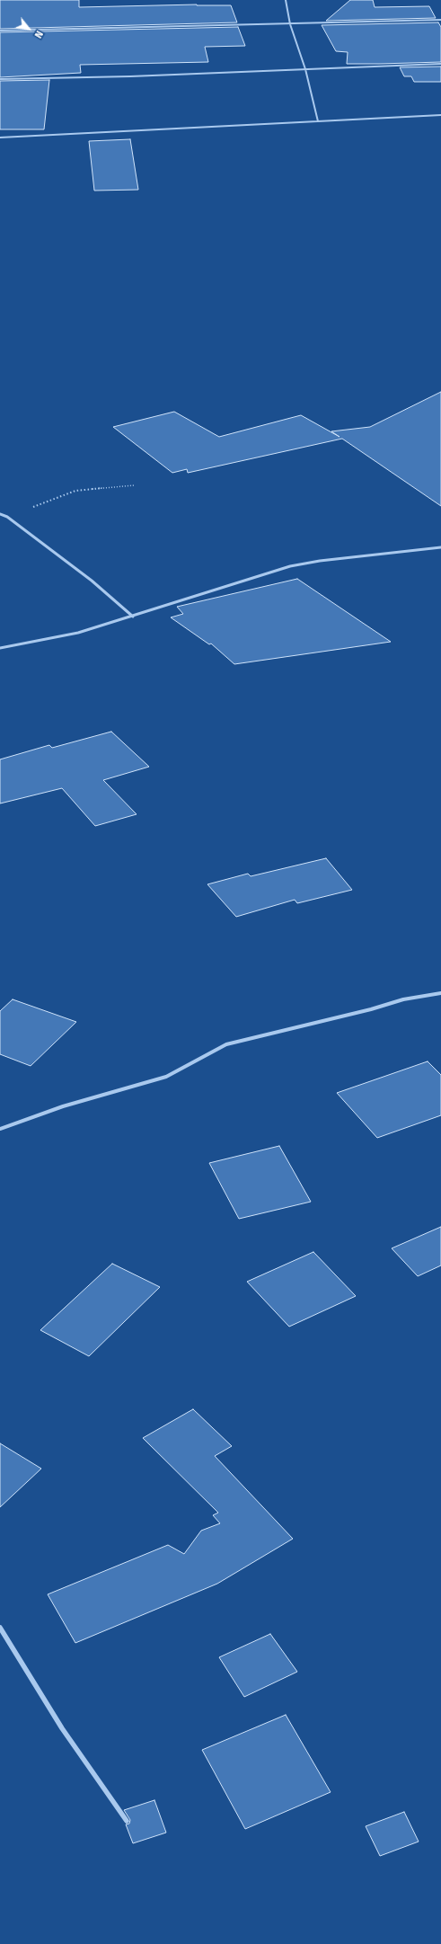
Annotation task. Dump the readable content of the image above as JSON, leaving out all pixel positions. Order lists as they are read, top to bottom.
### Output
{
  "north": "bottom right"
}
